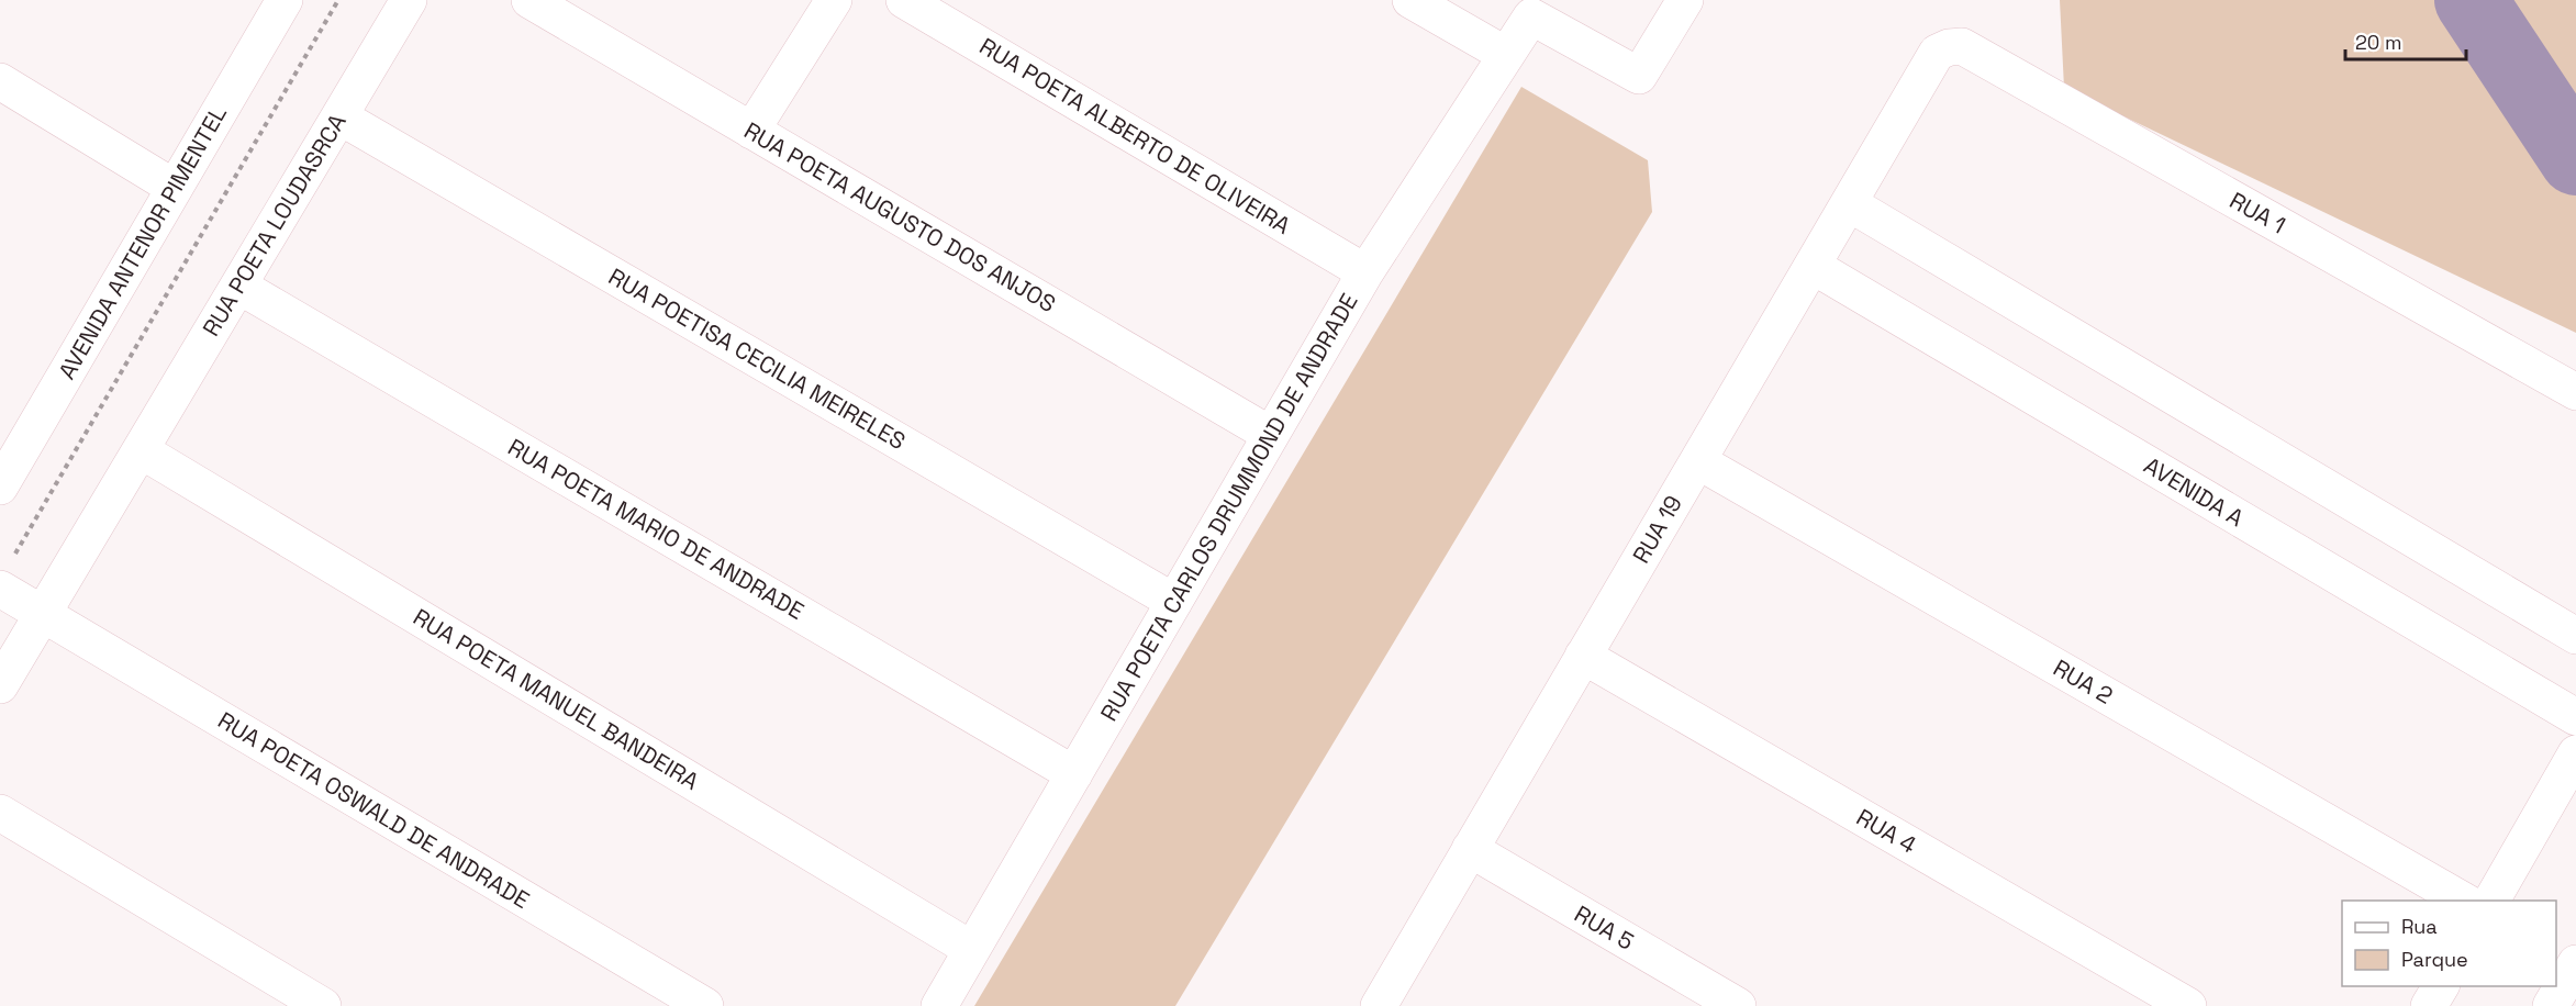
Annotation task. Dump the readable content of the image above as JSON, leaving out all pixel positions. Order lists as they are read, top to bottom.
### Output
{
  "streets": {
    "street": [
      "RUA POETA ALBERTO DE OLIVEIRA",
      "RUA 1",
      "RUA POETA AUGUSTO DOS ANJOS",
      "RUA POETA LOUDASRCA",
      "AVENIDA ANTENOR PIMENTEL",
      "RUA POETISA CECILIA MEIRELES",
      "AVENIDA A",
      "RUA POETA CARLOS DRUMMOND DE ANDRADE",
      "RUA POETA MARIO DE ANDRADE",
      "RUA 19",
      "RUA 2",
      "RUA POETA MANUEL BANDEIRA",
      "RUA POETA OSWALD DE ANDRADE",
      "RUA 4",
      "RUA 5"
    ]
  },
  "crossings": [
    ["RUA POETA ALBERTO DE OLIVEIRA", "RUA POETA CARLOS DRUMMOND DE ANDRADE"],
    ["RUA 1", "RUA 19"],
    ["RUA POETA AUGUSTO DOS ANJOS", "RUA POETA CARLOS DRUMMOND DE ANDRADE"],
    ["RUA POETA LOUDASRCA", "RUA POETISA CECILIA MEIRELES"],
    ["RUA POETA LOUDASRCA", "RUA POETA MARIO DE ANDRADE"],
    ["RUA POETA LOUDASRCA", "RUA POETA MANUEL BANDEIRA"],
    ["RUA POETA LOUDASRCA", "RUA POETA OSWALD DE ANDRADE"],
    ["RUA POETISA CECILIA MEIRELES", "RUA POETA CARLOS DRUMMOND DE ANDRADE"],
    ["AVENIDA A", "RUA 19"],
    ["RUA POETA CARLOS DRUMMOND DE ANDRADE", "RUA POETA MARIO DE ANDRADE"],
    ["RUA POETA CARLOS DRUMMOND DE ANDRADE", "RUA POETA MANUEL BANDEIRA"],
    ["RUA 19", "RUA 2"],
    ["RUA 19", "RUA 4"],
    ["RUA 19", "RUA 5"]
  ],
  "legend": ["Rua", "Parque"],
  "scale_bar": "20 m"
}
